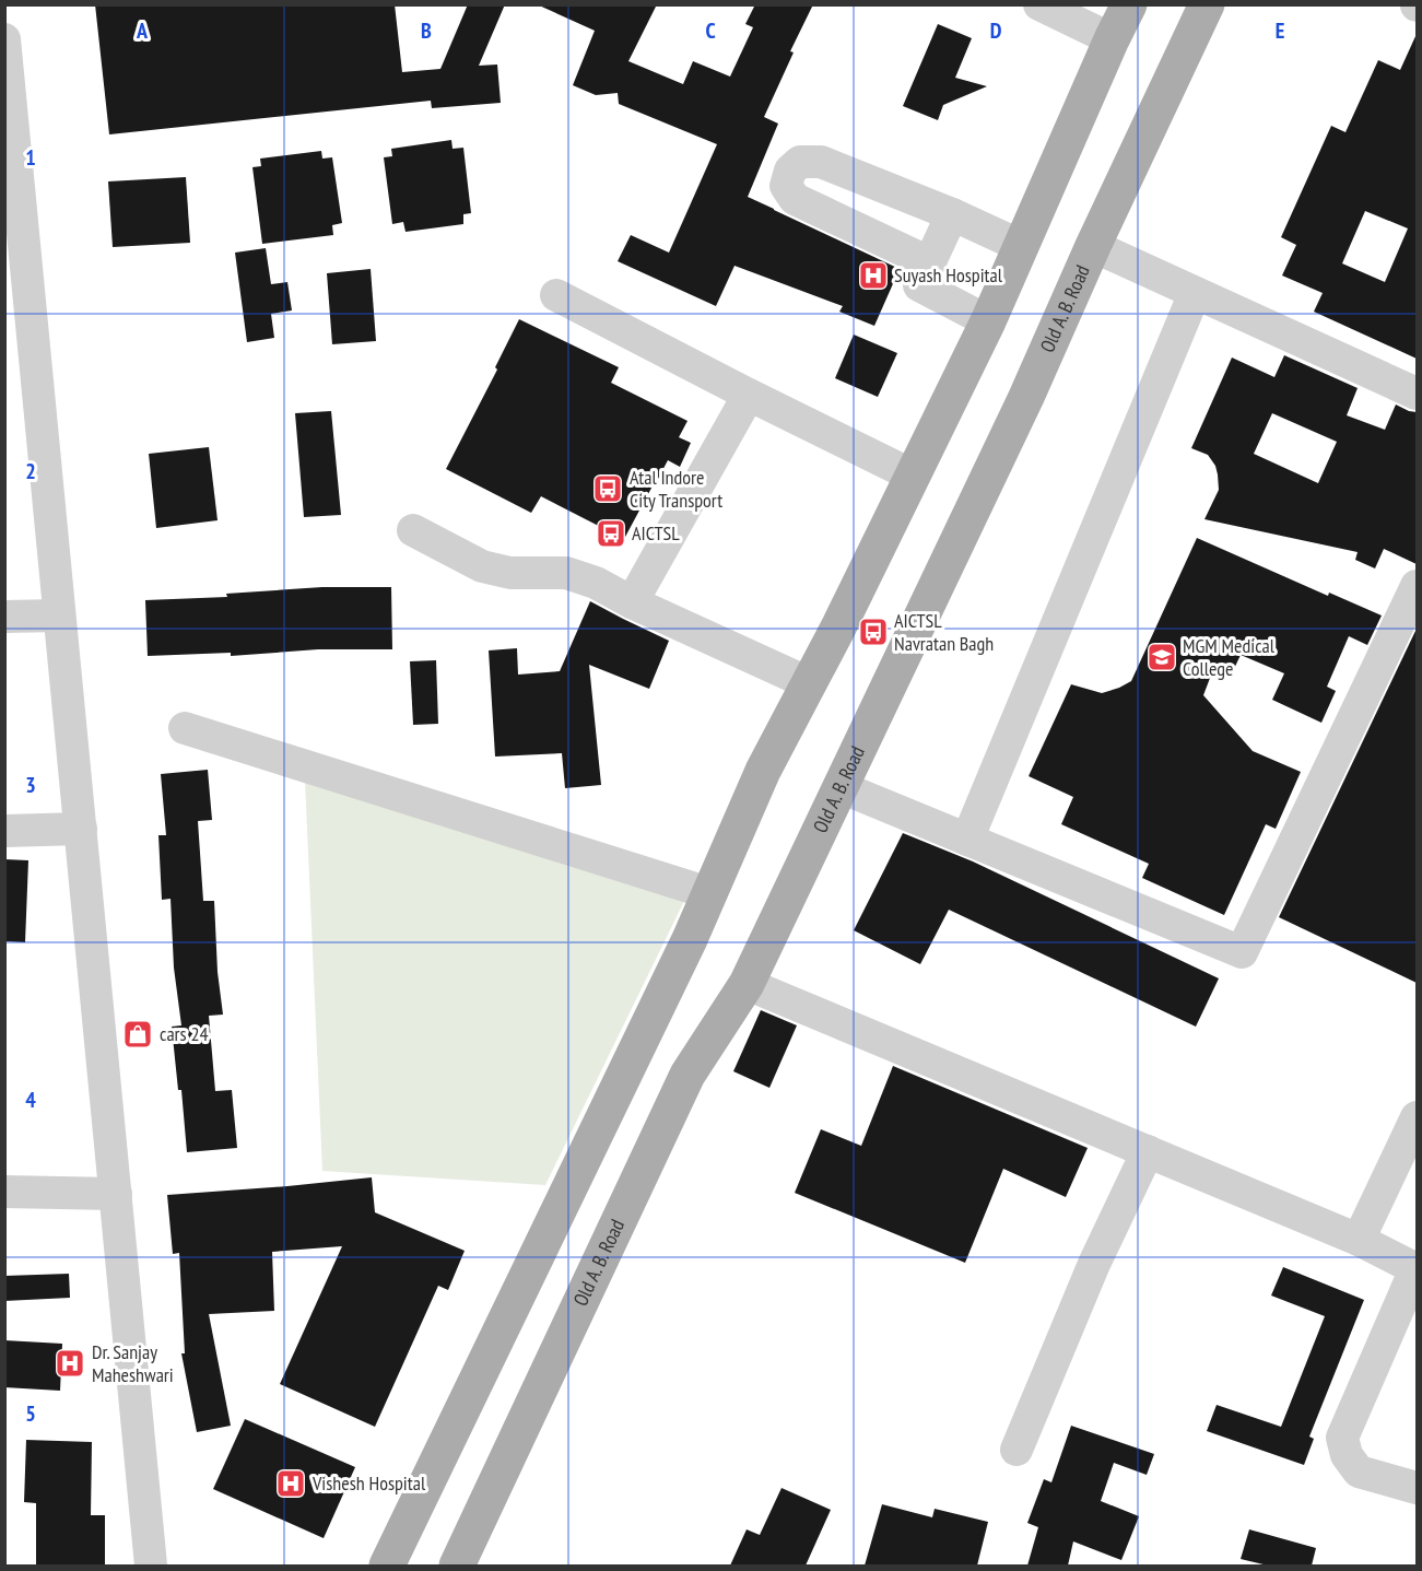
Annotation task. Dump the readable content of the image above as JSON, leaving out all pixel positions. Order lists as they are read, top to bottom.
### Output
{
  "streets": {
    "main road": ["Old A. B. Road"]
  },
  "places": {
    "hospital": ["Suyash Hospital", "Dr. Sanjay Maheshwari", "Vishesh Hospital"],
    "bus stop": ["Atal Indore City Transport", "AICTSL", "AICTSL Navratan Bagh"],
    "school or university": ["MGM Medical College"],
    "shop": ["cars 24"]
  },
  "grid": {
    "columns": [
      "A",
      "B",
      "C",
      "D",
      "E"
    ],
    "rows": [
      "1",
      "2",
      "3",
      "4",
      "5"
    ]
  }
}
